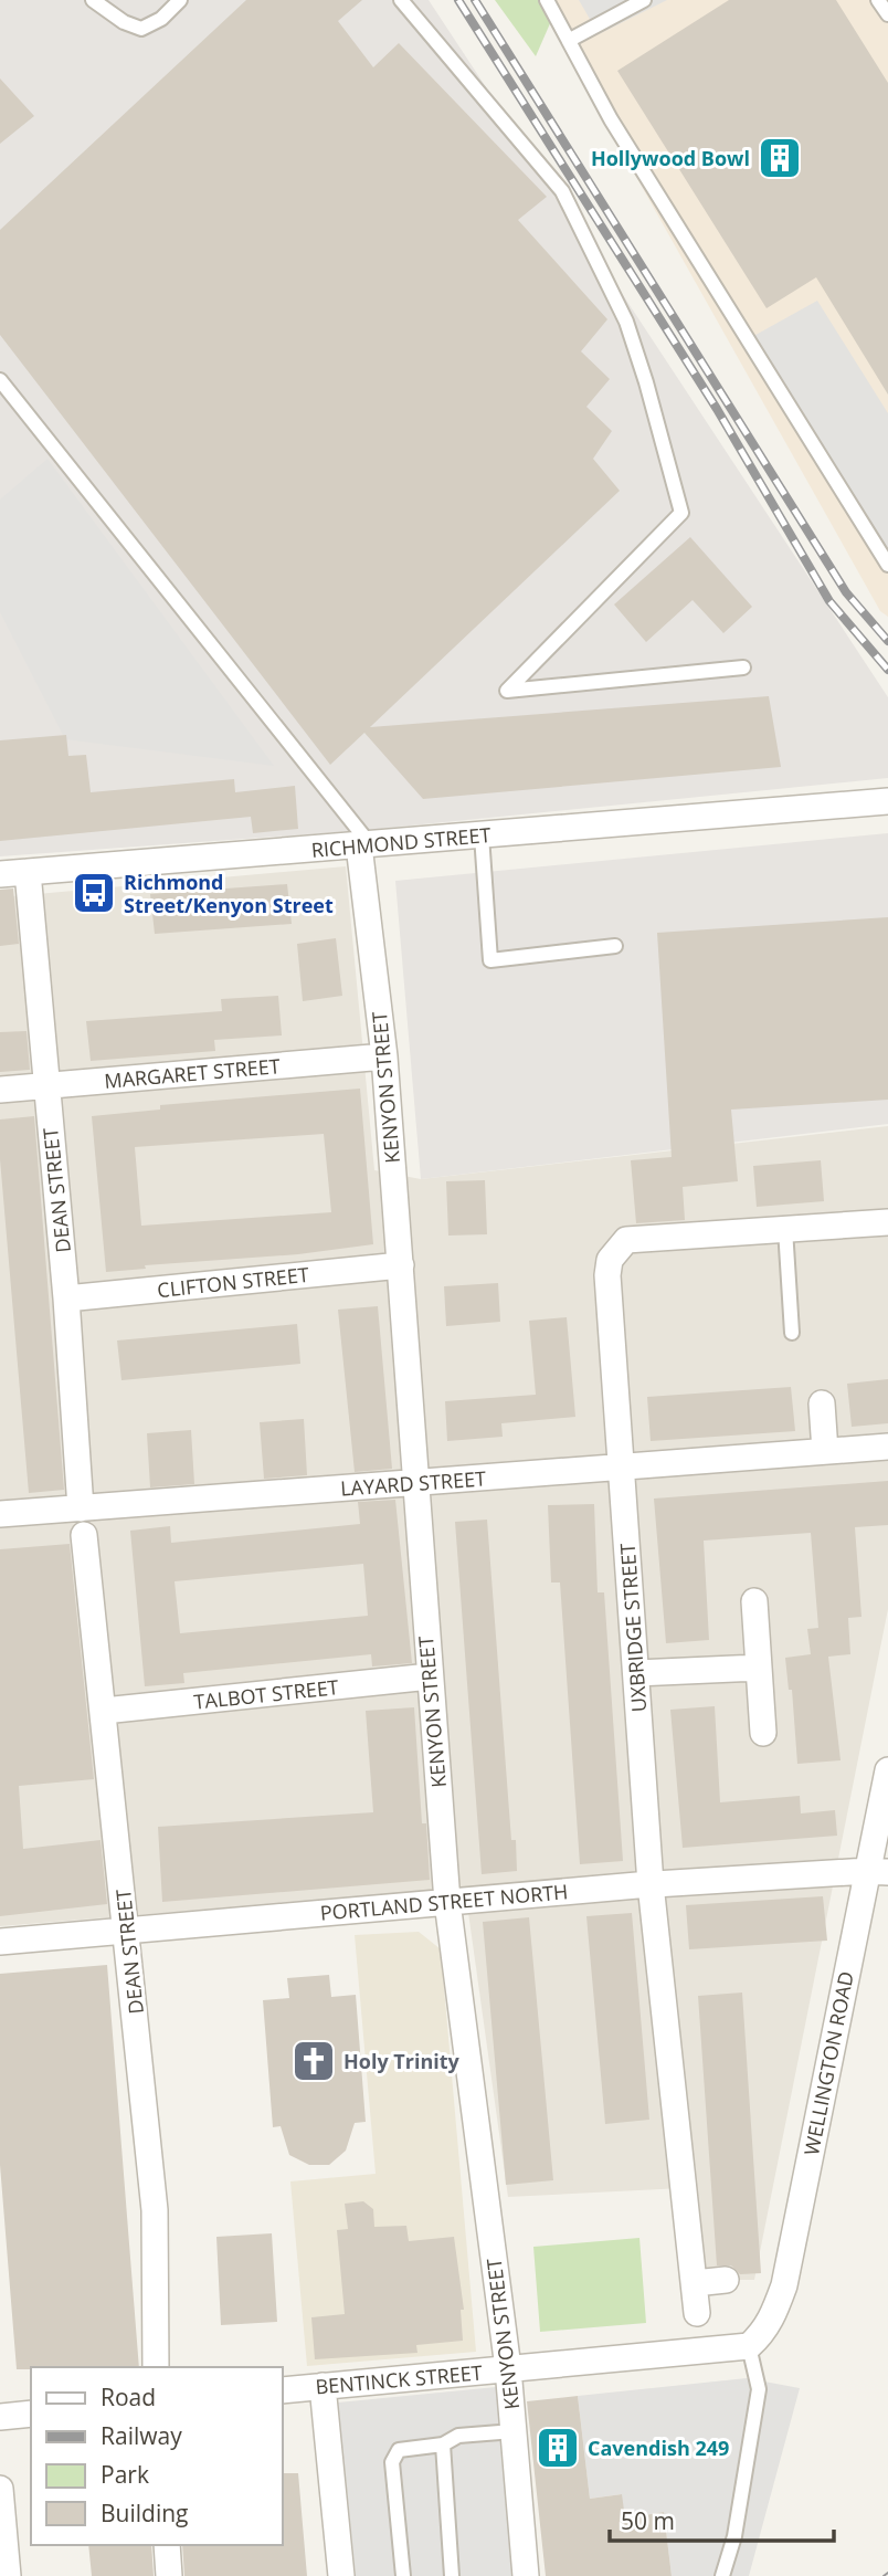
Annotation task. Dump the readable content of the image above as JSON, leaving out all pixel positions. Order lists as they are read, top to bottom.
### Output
{
  "streets": {
    "street": [
      "RICHMOND STREET",
      "MARGARET STREET",
      "KENYON STREET",
      "DEAN STREET",
      "CLIFTON STREET",
      "LAYARD STREET",
      "UXBRIDGE STREET",
      "TALBOT STREET",
      "PORTLAND STREET NORTH",
      "WELLINGTON ROAD",
      "BENTINCK STREET"
    ]
  },
  "crossings": [
    ["RICHMOND STREET", "KENYON STREET"],
    ["RICHMOND STREET", "DEAN STREET"],
    ["MARGARET STREET", "KENYON STREET"],
    ["MARGARET STREET", "DEAN STREET"],
    ["KENYON STREET", "CLIFTON STREET"],
    ["KENYON STREET", "LAYARD STREET"],
    ["KENYON STREET", "TALBOT STREET"],
    ["KENYON STREET", "PORTLAND STREET NORTH"],
    ["KENYON STREET", "BENTINCK STREET"],
    ["DEAN STREET", "CLIFTON STREET"],
    ["DEAN STREET", "LAYARD STREET"],
    ["DEAN STREET", "TALBOT STREET"],
    ["DEAN STREET", "PORTLAND STREET NORTH"],
    ["LAYARD STREET", "UXBRIDGE STREET"],
    ["UXBRIDGE STREET", "PORTLAND STREET NORTH"],
    ["PORTLAND STREET NORTH", "WELLINGTON ROAD"],
    ["WELLINGTON ROAD", "BENTINCK STREET"]
  ],
  "places": {
    "building": ["Hollywood Bowl", "Cavendish 249"],
    "bus stop": ["Richmond Street/Kenyon Street"],
    "church": ["Holy Trinity"]
  },
  "legend": [
    "Road",
    "Railway",
    "Park",
    "Building"
  ],
  "scale_bar": "50 m"
}
